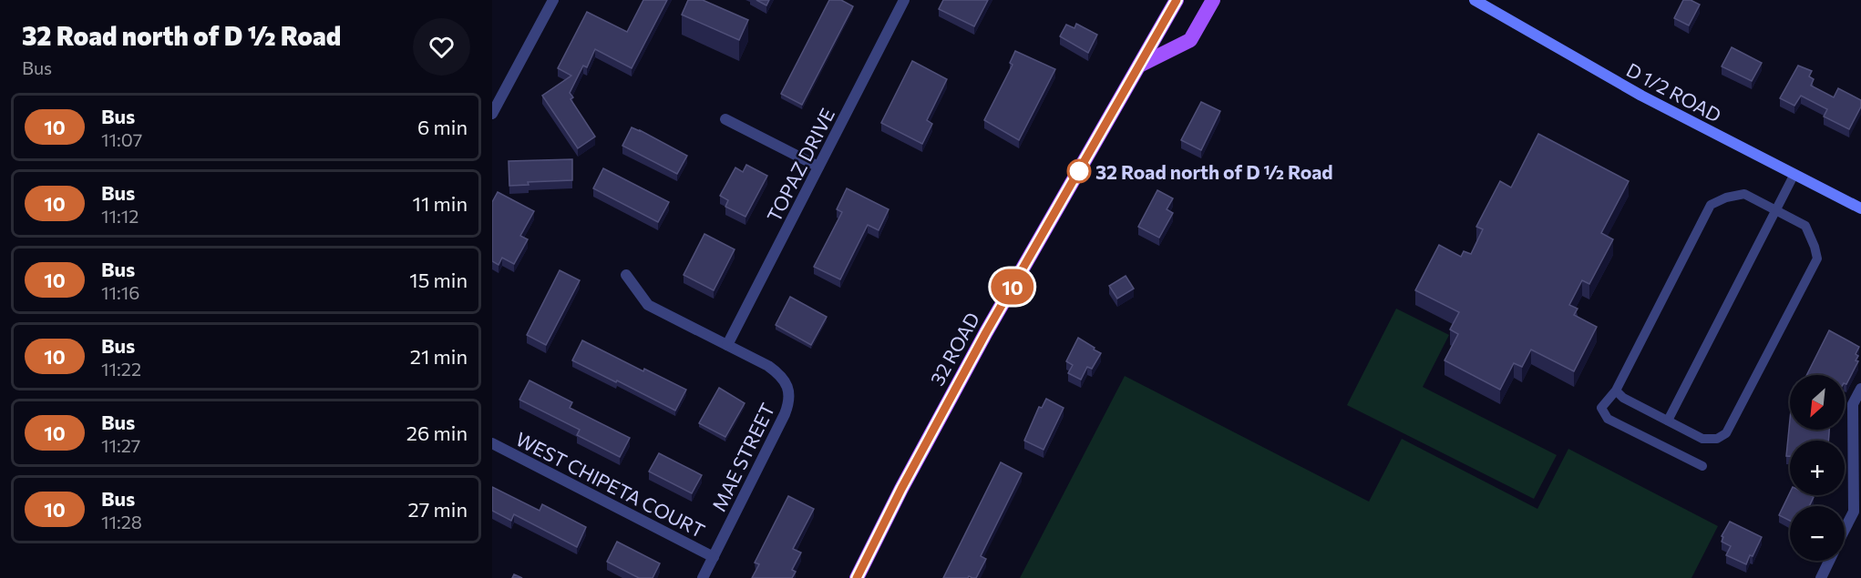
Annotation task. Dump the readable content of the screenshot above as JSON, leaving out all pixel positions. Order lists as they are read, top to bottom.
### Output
{
  "streets": {
    "main road": ["D 1/2 ROAD", "32 ROAD"],
    "street": ["TOPAZ DRIVE", "MAE STREET", "WEST CHIPETA COURT"]
  },
  "crossings": [
    ["TOPAZ DRIVE", "MAE STREET"],
    ["MAE STREET", "WEST CHIPETA COURT"]
  ],
  "places": ["32 Road north of D ½ Road"],
  "lines": ["bus line 10"],
  "north": "bottom left",
  "page": {
    "heading": ["32 Road north of D ½ Road", "Bus"],
    "on_map": "10",
    "list": [
      {
        "mark": "10",
        "name": "Bus",
        "note": "11:07",
        "value": "6 min"
      },
      {
        "mark": "10",
        "name": "Bus",
        "note": "11:12",
        "value": "11 min"
      },
      {
        "mark": "10",
        "name": "Bus",
        "note": "11:16",
        "value": "15 min"
      },
      {
        "mark": "10",
        "name": "Bus",
        "note": "11:22",
        "value": "21 min"
      },
      {
        "mark": "10",
        "name": "Bus",
        "note": "11:27",
        "value": "26 min"
      },
      {
        "mark": "10",
        "name": "Bus",
        "note": "11:28",
        "value": "27 min"
      }
    ],
    "map_buttons": ["+", "−"]
  }
}
